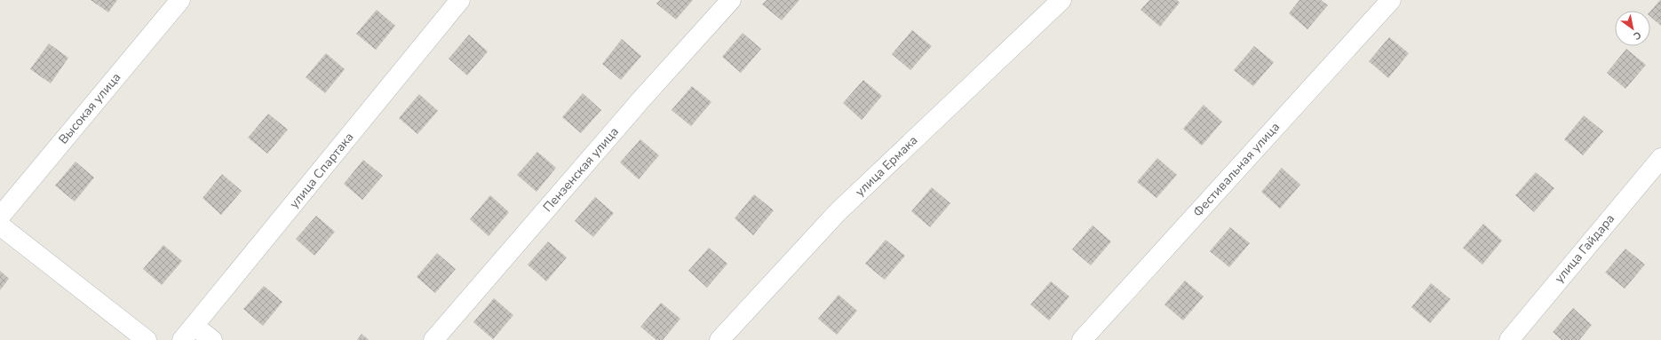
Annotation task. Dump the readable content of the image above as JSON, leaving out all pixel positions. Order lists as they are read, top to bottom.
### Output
{
  "streets": {
    "street": [
      "Высокая улица",
      "улица Ермака",
      "Пензенская улица",
      "Фестивальная улица",
      "улица Спартака",
      "улица Гайдара"
    ]
  },
  "north": "bottom right"
}
